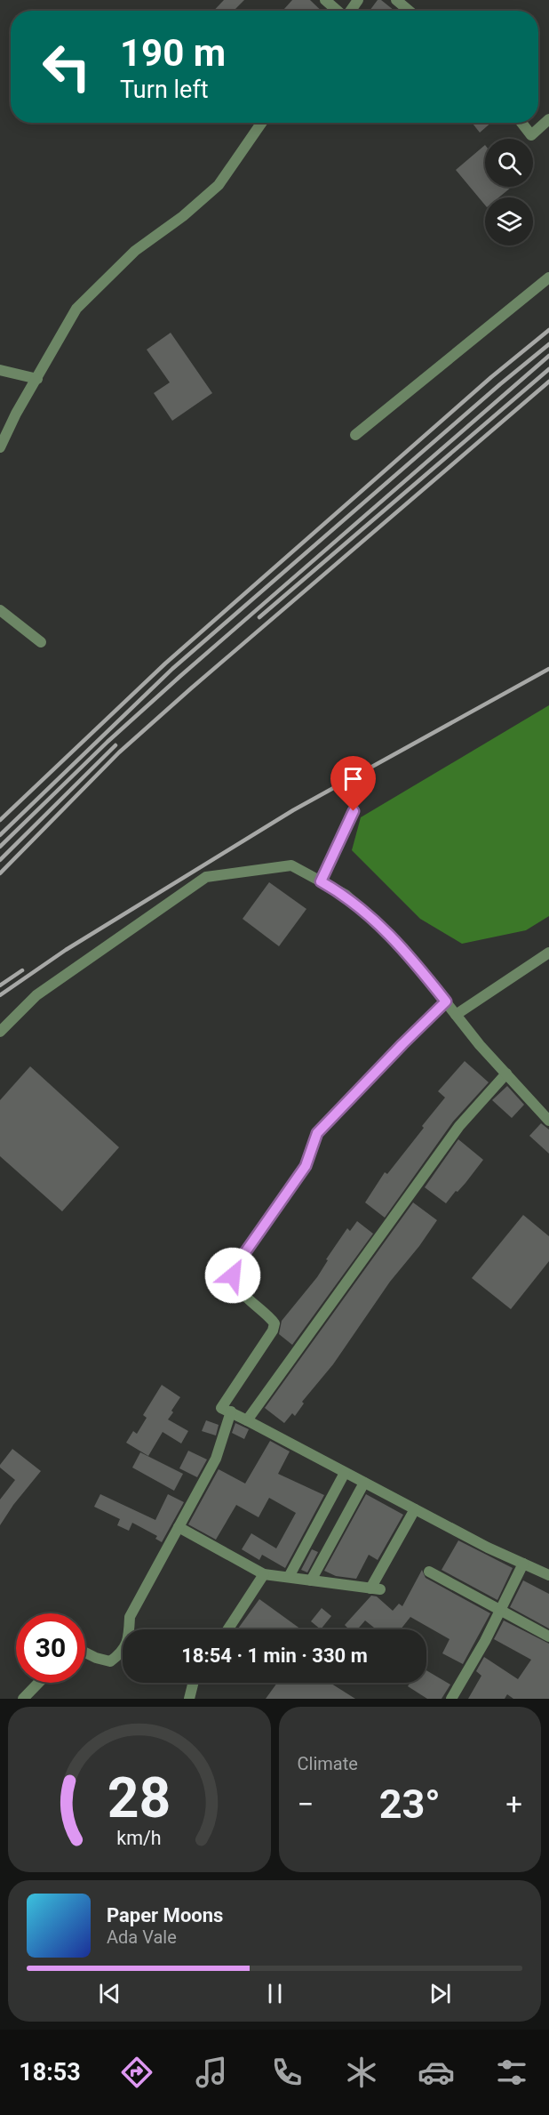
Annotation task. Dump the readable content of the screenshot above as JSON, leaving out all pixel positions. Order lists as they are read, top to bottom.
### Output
{
  "page": {
    "turn": ["190 m", "Turn left"],
    "limit": "30",
    "trip": "18:54 · 1 min · 330 m",
    "tile": "Climate",
    "heat": ["−", "23°", "+"],
    "song": ["Paper Moons", "Ada Vale"],
    "tabs": "18:53",
    "gauge": ["28", "km/h"]
  }
}
